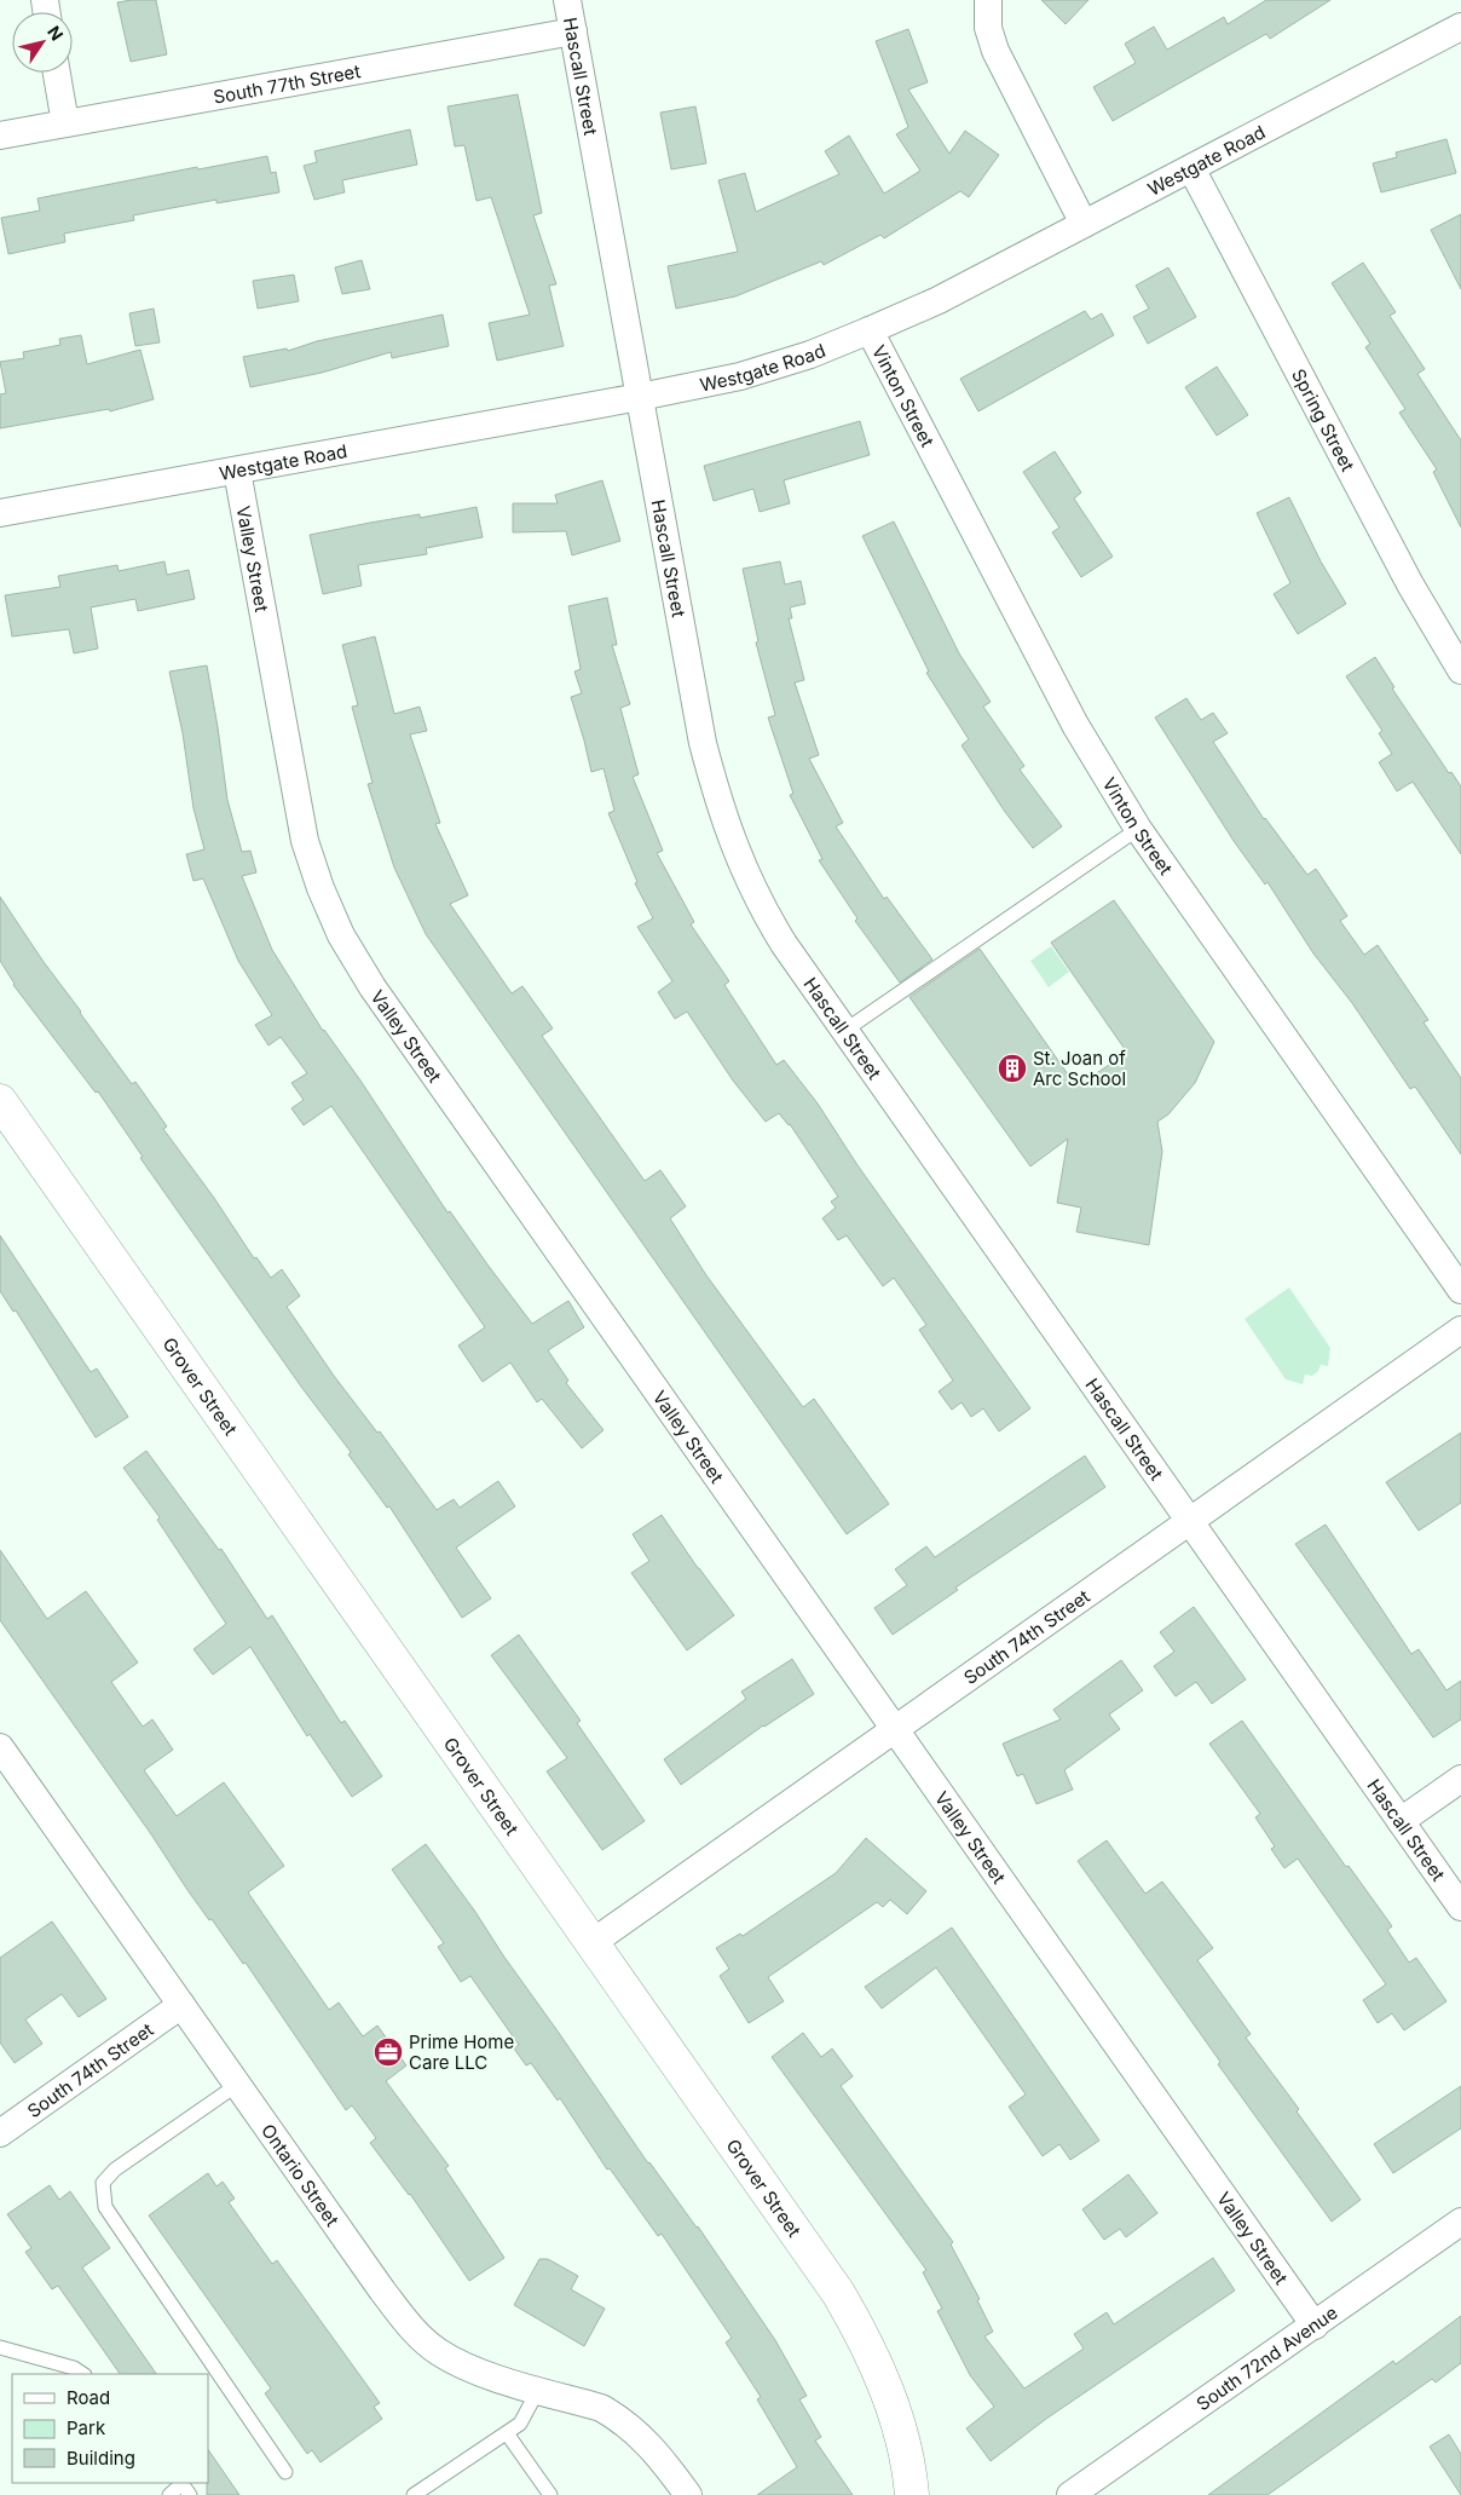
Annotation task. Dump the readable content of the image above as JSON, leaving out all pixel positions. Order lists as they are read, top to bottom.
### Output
{
  "streets": {
    "street": [
      "Hascall Street",
      "South 77th Street",
      "Westgate Road",
      "Vinton Street",
      "Spring Street",
      "Valley Street",
      "Grover Street",
      "South 74th Street",
      "Ontario Street",
      "South 72nd Avenue"
    ]
  },
  "crossings": [
    ["Hascall Street", "South 77th Street"],
    ["Hascall Street", "Westgate Road"],
    ["Hascall Street", "South 74th Street"],
    ["Westgate Road", "Vinton Street"],
    ["Westgate Road", "Spring Street"],
    ["Westgate Road", "Valley Street"],
    ["Valley Street", "South 74th Street"],
    ["Valley Street", "South 72nd Avenue"],
    ["Grover Street", "South 74th Street"],
    ["South 74th Street", "Ontario Street"]
  ],
  "places": {
    "building": ["St. Joan of Arc School"],
    "office": ["Prime Home Care LLC"]
  },
  "legend": ["Road", "Park", "Building"],
  "north": "top right"
}
